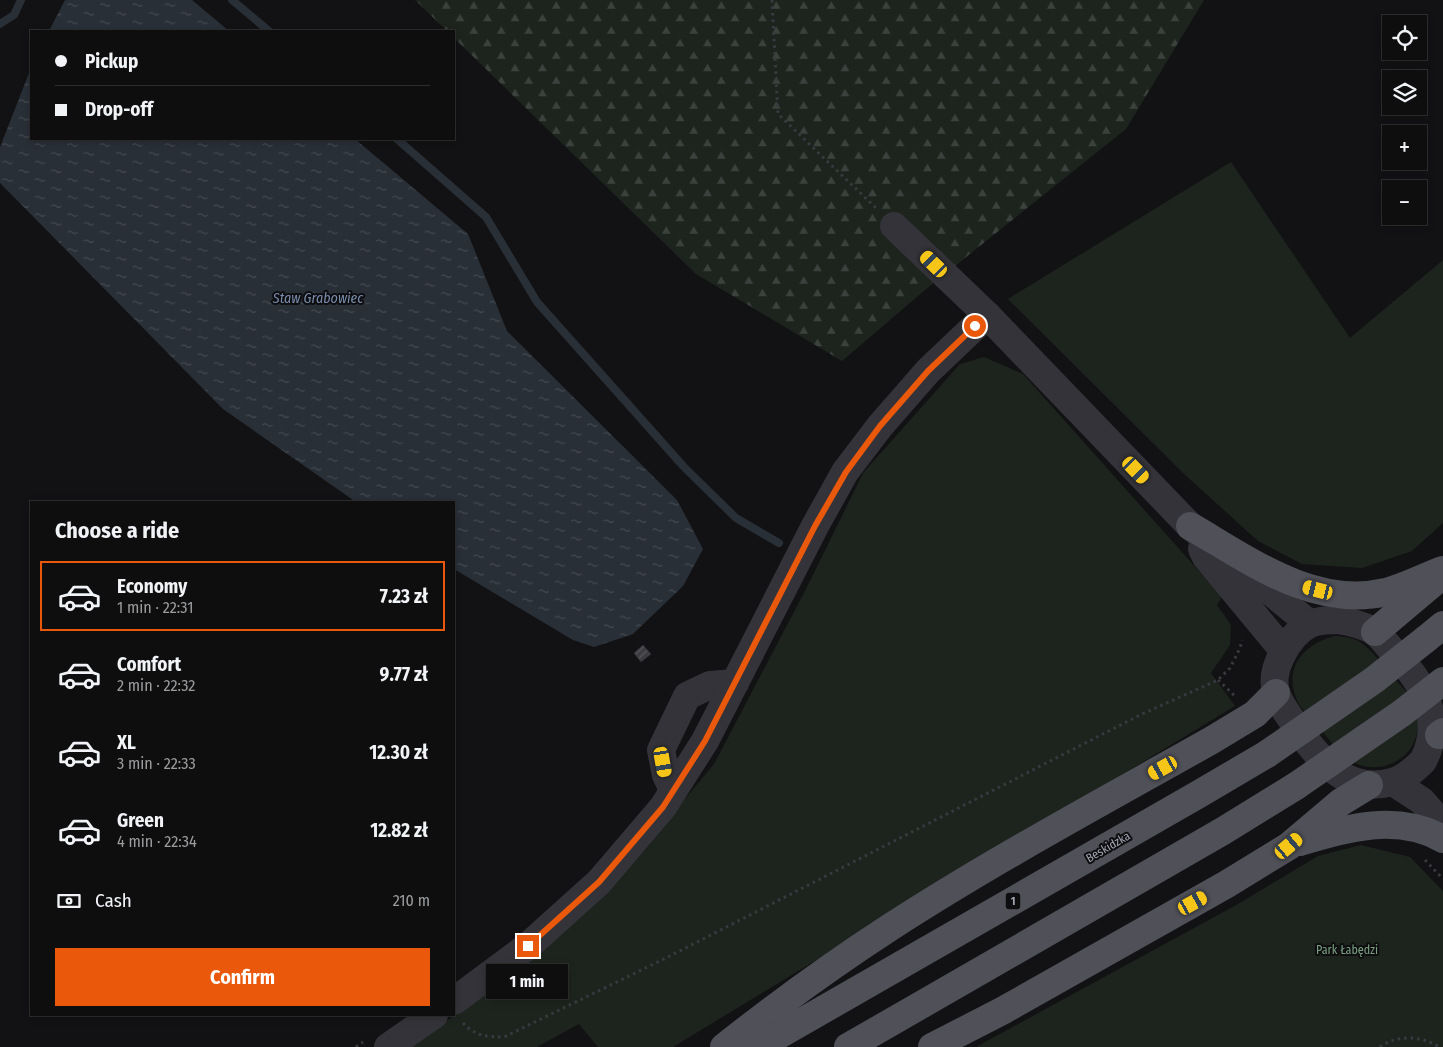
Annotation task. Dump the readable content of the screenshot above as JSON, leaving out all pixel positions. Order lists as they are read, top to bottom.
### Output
{
  "streets": {
    "main road": ["Beskidzka", "1"]
  },
  "water": ["Staw Grabowiec"],
  "parks": ["Park Łabędzi"],
  "page": {
    "map_buttons": ["+", "−"],
    "banner": ["Pickup", "Drop-off"],
    "heading": "Choose a ride",
    "list": [
      {
        "name": "Economy",
        "note": "1 min · 22:31",
        "value": "7.23 zł"
      },
      {
        "name": "Comfort",
        "note": "2 min · 22:32",
        "value": "9.77 zł"
      },
      {
        "name": "XL",
        "note": "3 min · 22:33",
        "value": "12.30 zł"
      },
      {
        "name": "Green",
        "note": "4 min · 22:34",
        "value": "12.82 zł"
      }
    ],
    "pay": ["Cash", "210 m"],
    "buttons": "Confirm",
    "bubble": "1 min"
  }
}
